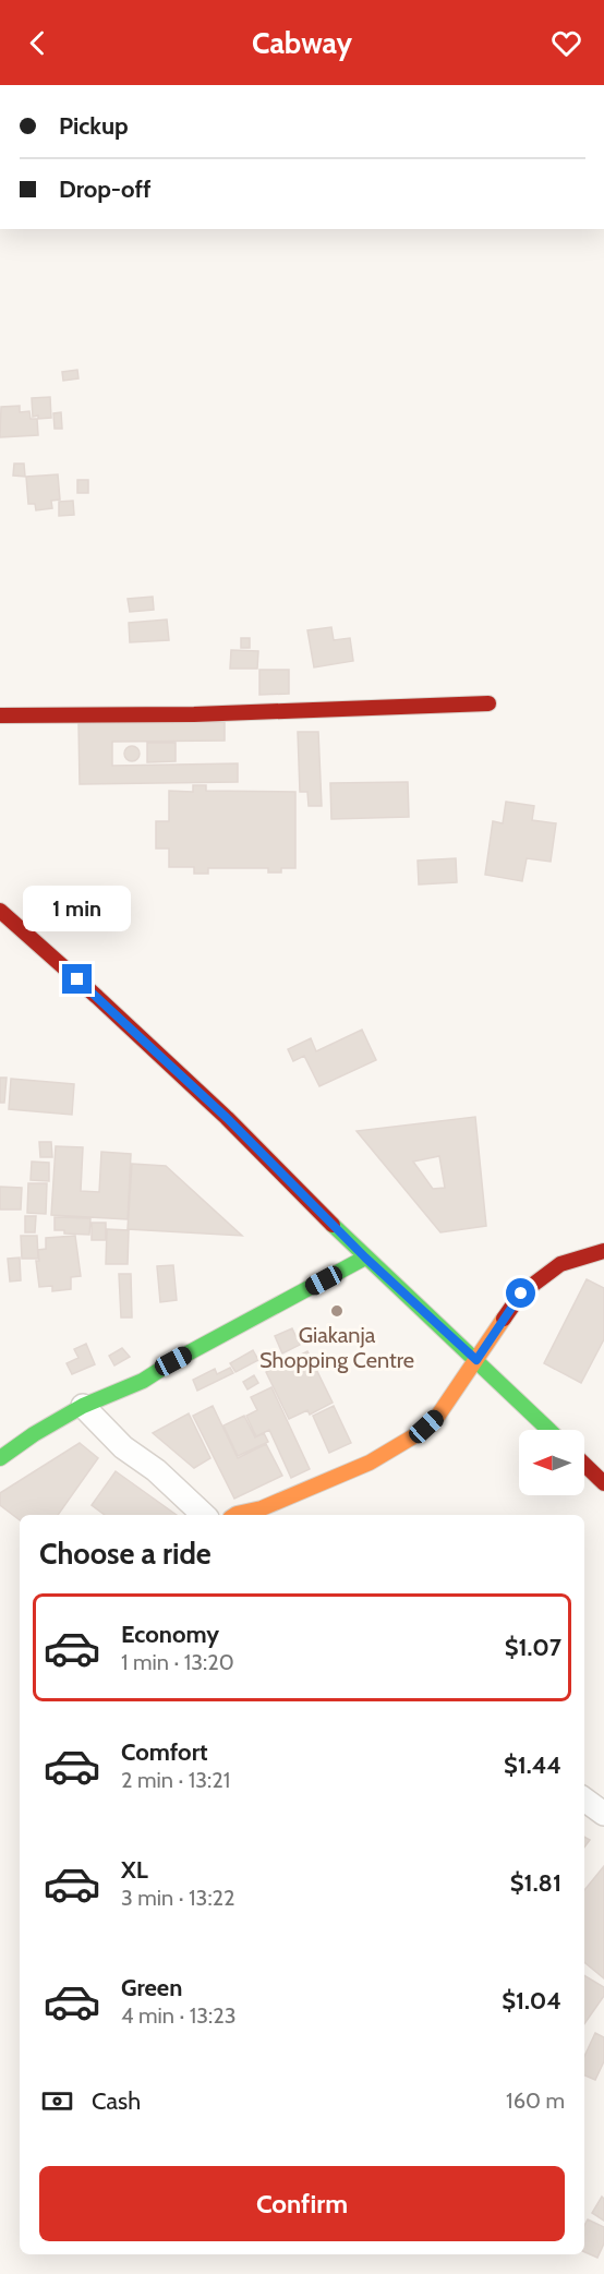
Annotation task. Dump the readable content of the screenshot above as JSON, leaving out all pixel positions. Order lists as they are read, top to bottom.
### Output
{
  "places": ["Giakanja Shopping Centre"],
  "north": "left",
  "page": {
    "header": "Cabway",
    "banner": ["Pickup", "Drop-off"],
    "bubble": "1 min",
    "heading": "Choose a ride",
    "list": [
      {
        "name": "Economy",
        "note": "1 min · 13:20",
        "value": "$1.07"
      },
      {
        "name": "Comfort",
        "note": "2 min · 13:21",
        "value": "$1.44"
      },
      {
        "name": "XL",
        "note": "3 min · 13:22",
        "value": "$1.81"
      },
      {
        "name": "Green",
        "note": "4 min · 13:23",
        "value": "$1.04"
      }
    ],
    "pay": ["Cash", "160 m"],
    "buttons": "Confirm"
  }
}
